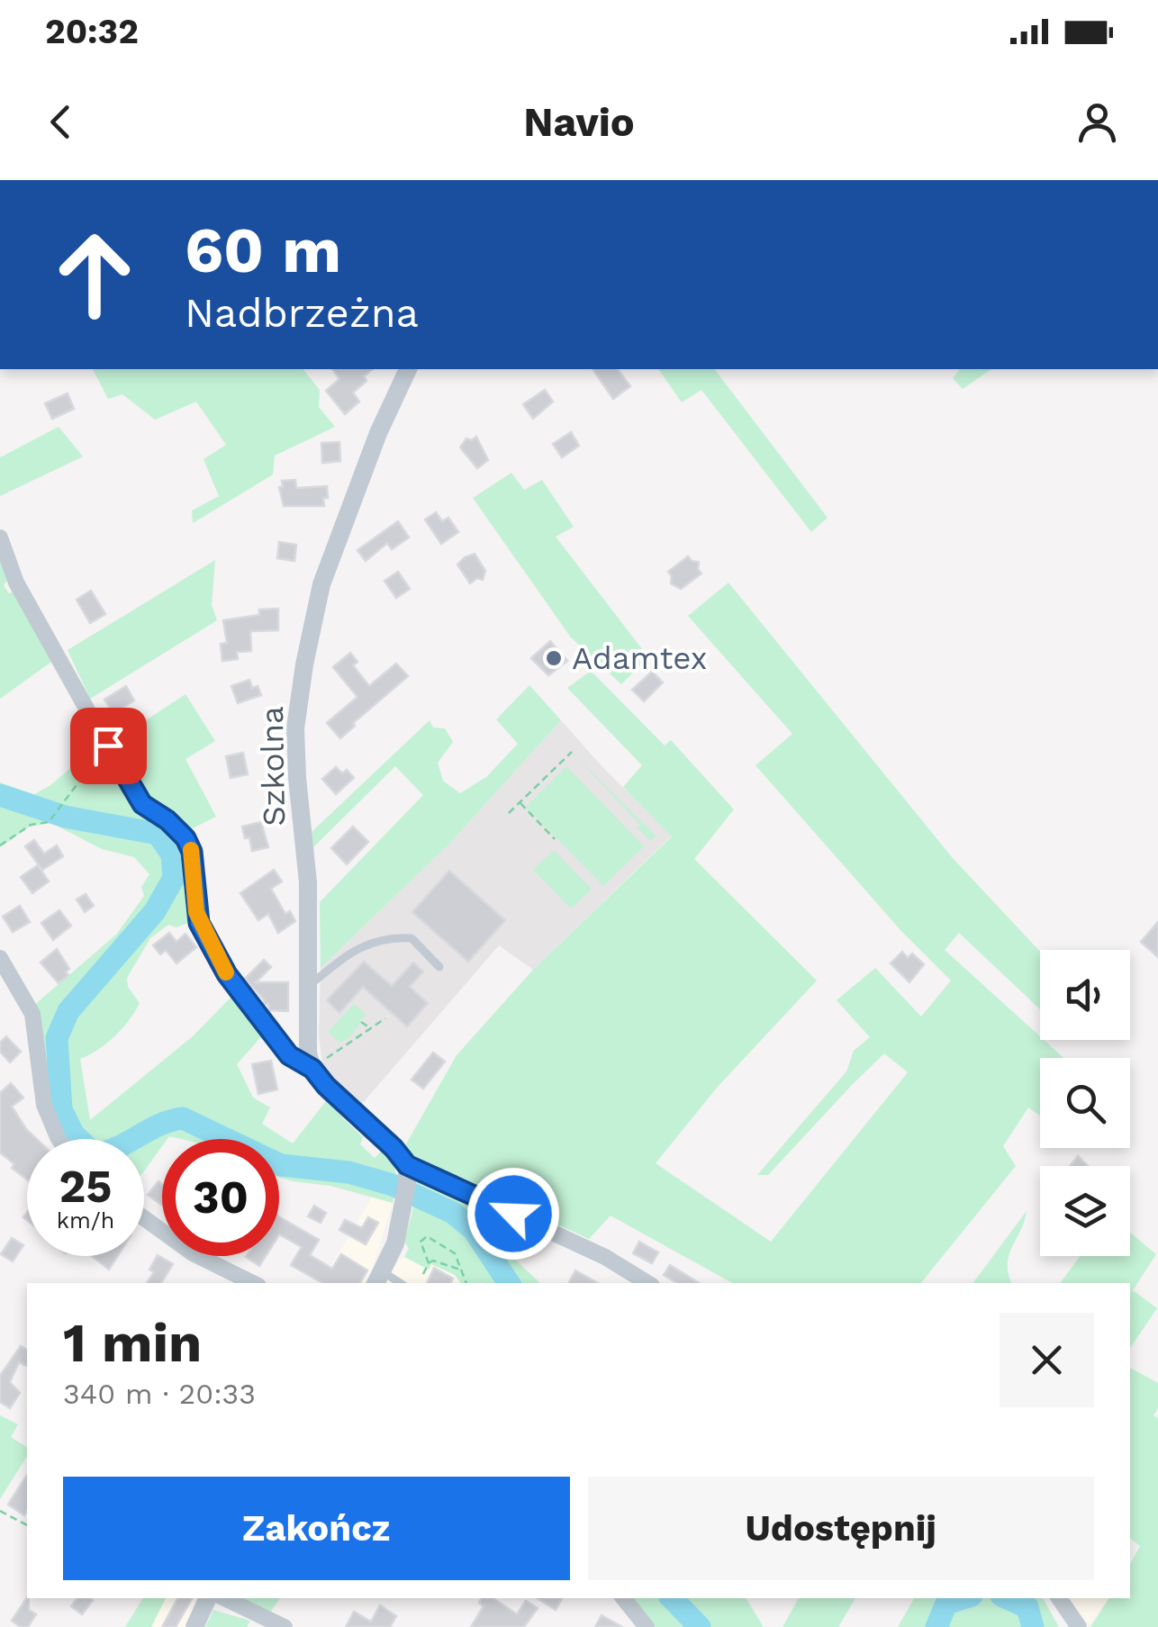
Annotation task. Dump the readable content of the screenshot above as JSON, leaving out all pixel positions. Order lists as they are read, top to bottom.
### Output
{
  "streets": {
    "street": ["Szkolna"]
  },
  "places": ["Adamtex"],
  "page": {
    "status": "20:32",
    "header": "Navio",
    "turn": ["60 m", "Nadbrzeżna"],
    "speed": "25 km/h",
    "limit": "30",
    "heading": ["1 min", "340 m · 20:33"],
    "buttons": ["Zakończ", "Udostępnij"]
  }
}
